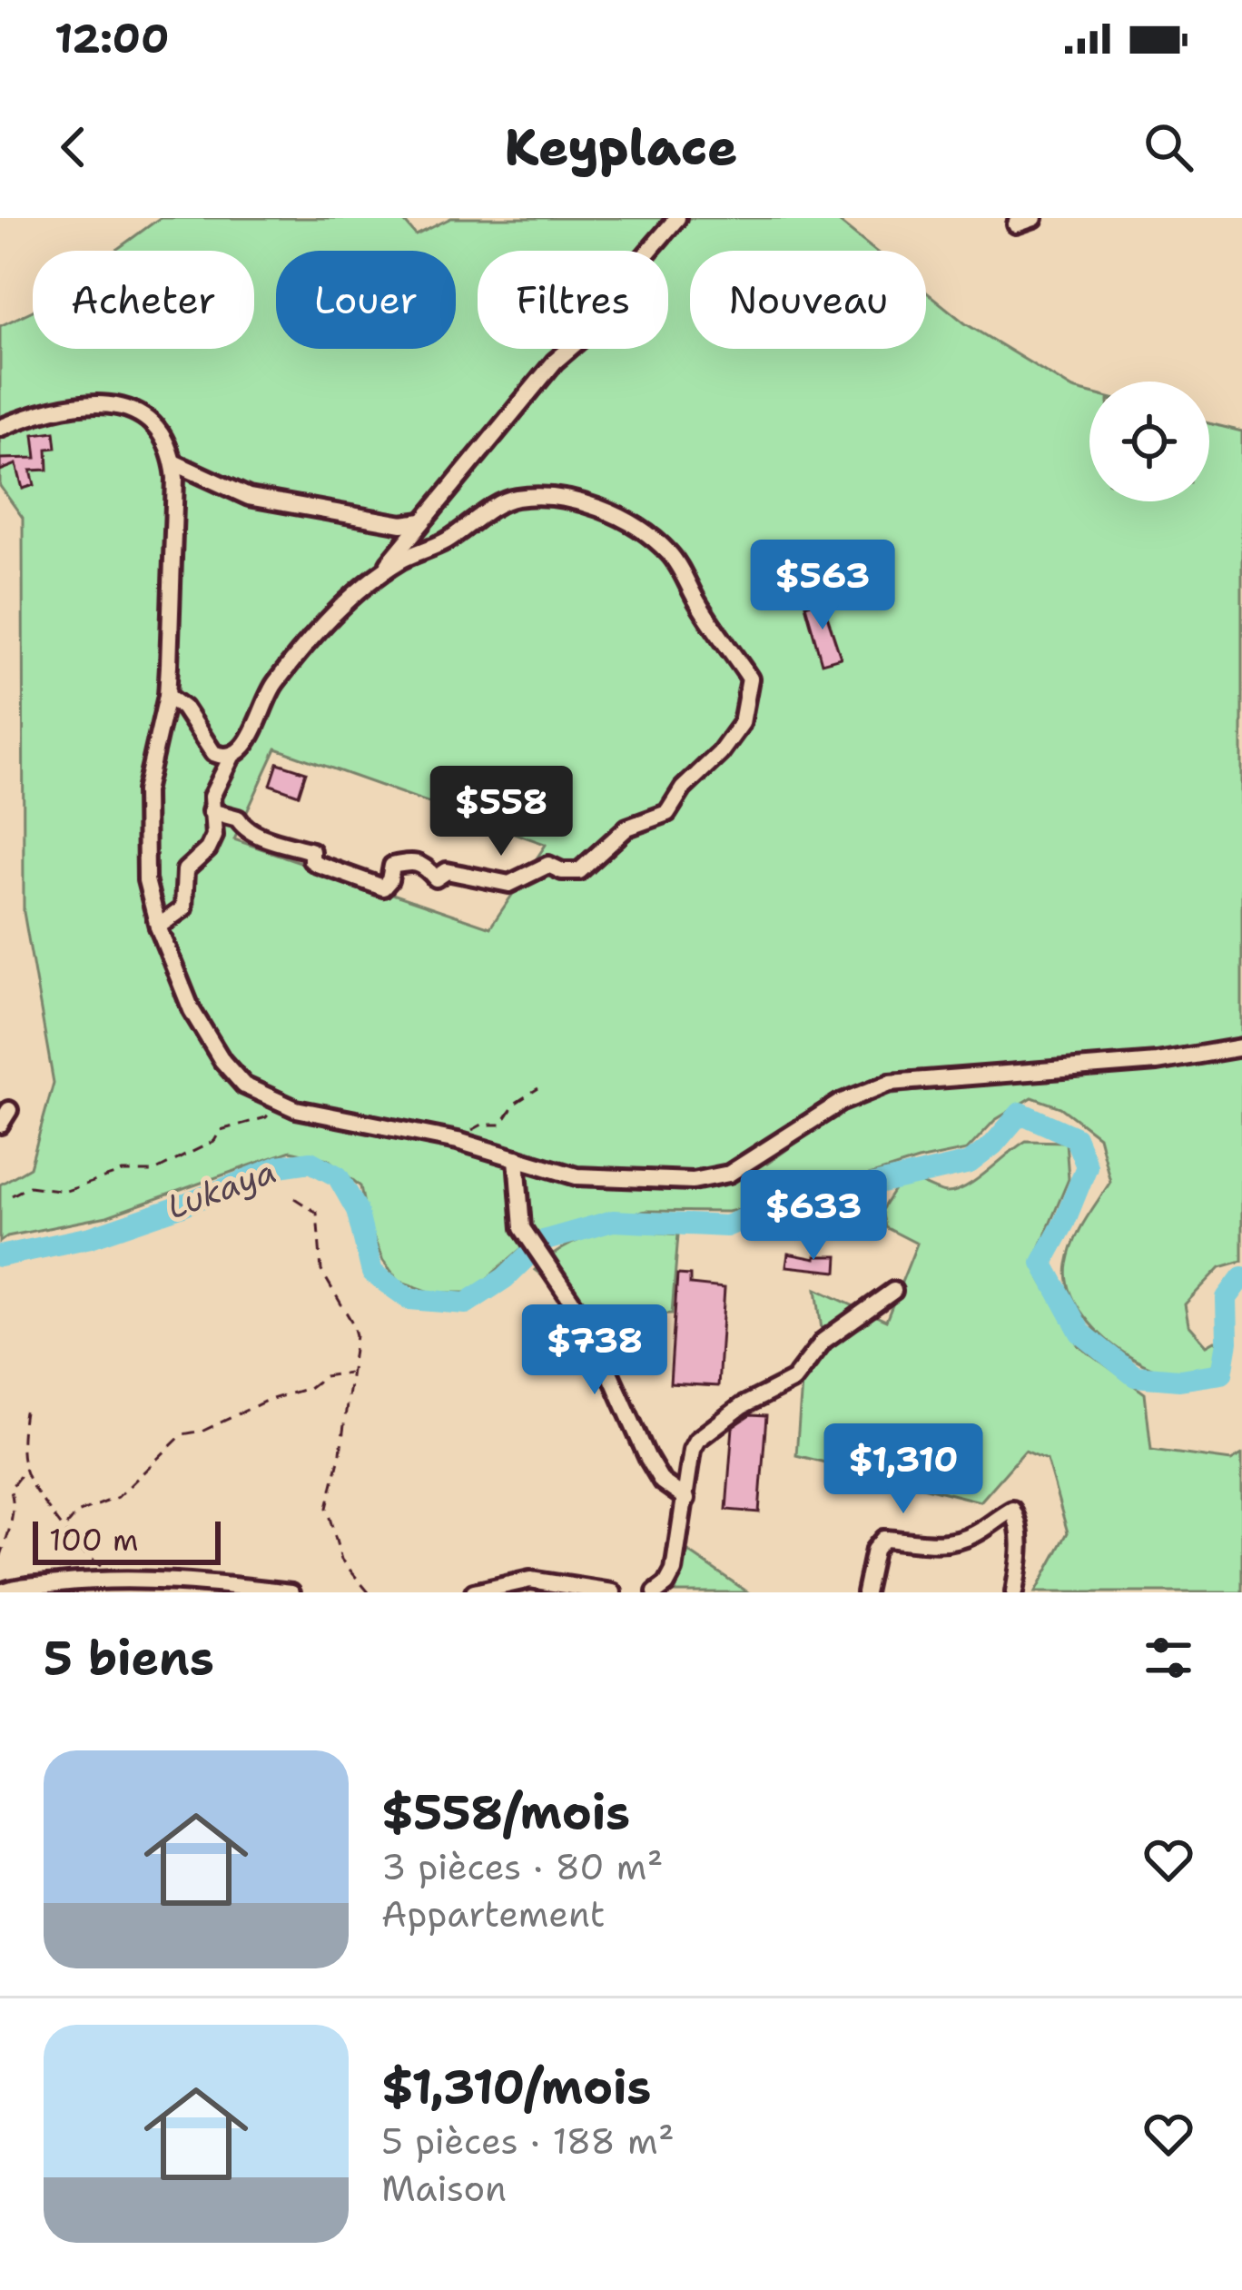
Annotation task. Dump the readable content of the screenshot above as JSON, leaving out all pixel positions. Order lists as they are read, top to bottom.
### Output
{
  "water": ["Lukaya"],
  "scale_bar": "100 m",
  "page": {
    "status": "12:00",
    "header": "Keyplace",
    "chip": [
      "Acheter",
      "Louer",
      "Filtres",
      "Nouveau"
    ],
    "price": [
      "$563",
      "$558",
      "$633",
      "$738",
      "$1,310"
    ],
    "scale": "100 m",
    "heading": "5 biens",
    "list": [
      {
        "name": "$558/mois",
        "note": "3 pièces · 80 m² · Appartement"
      },
      {
        "name": "$1,310/mois",
        "note": "5 pièces · 188 m² · Maison"
      }
    ]
  }
}
